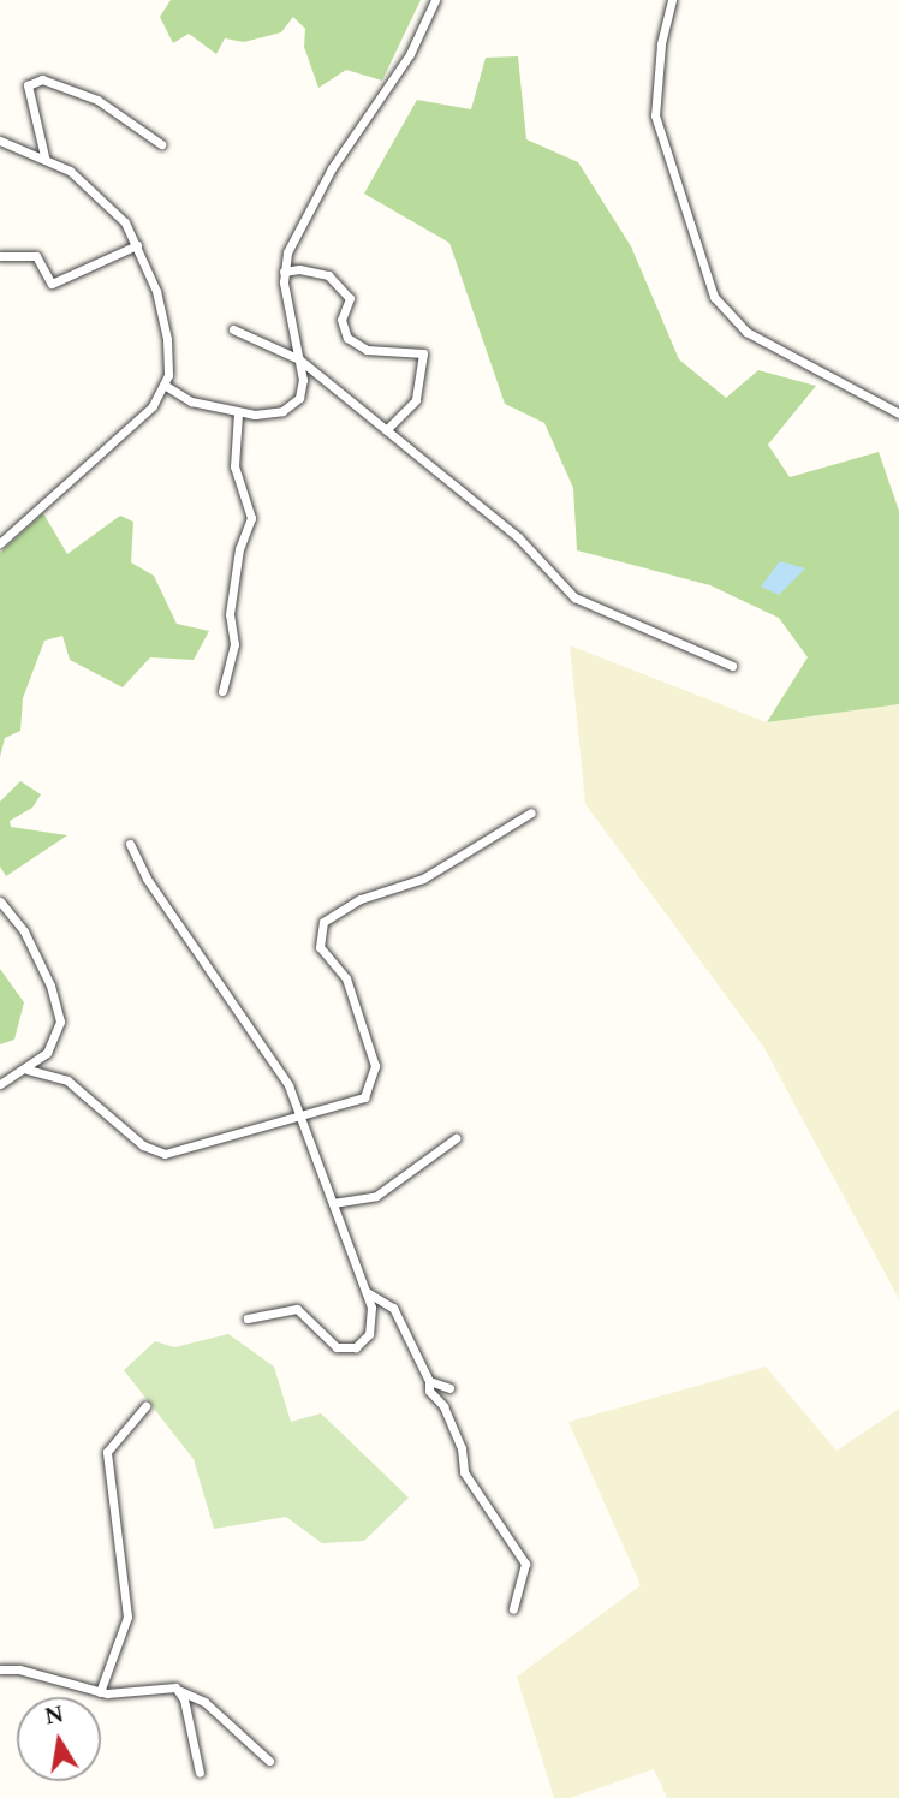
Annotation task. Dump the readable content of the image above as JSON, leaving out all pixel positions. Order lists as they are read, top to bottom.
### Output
{
  "north": "top"
}
